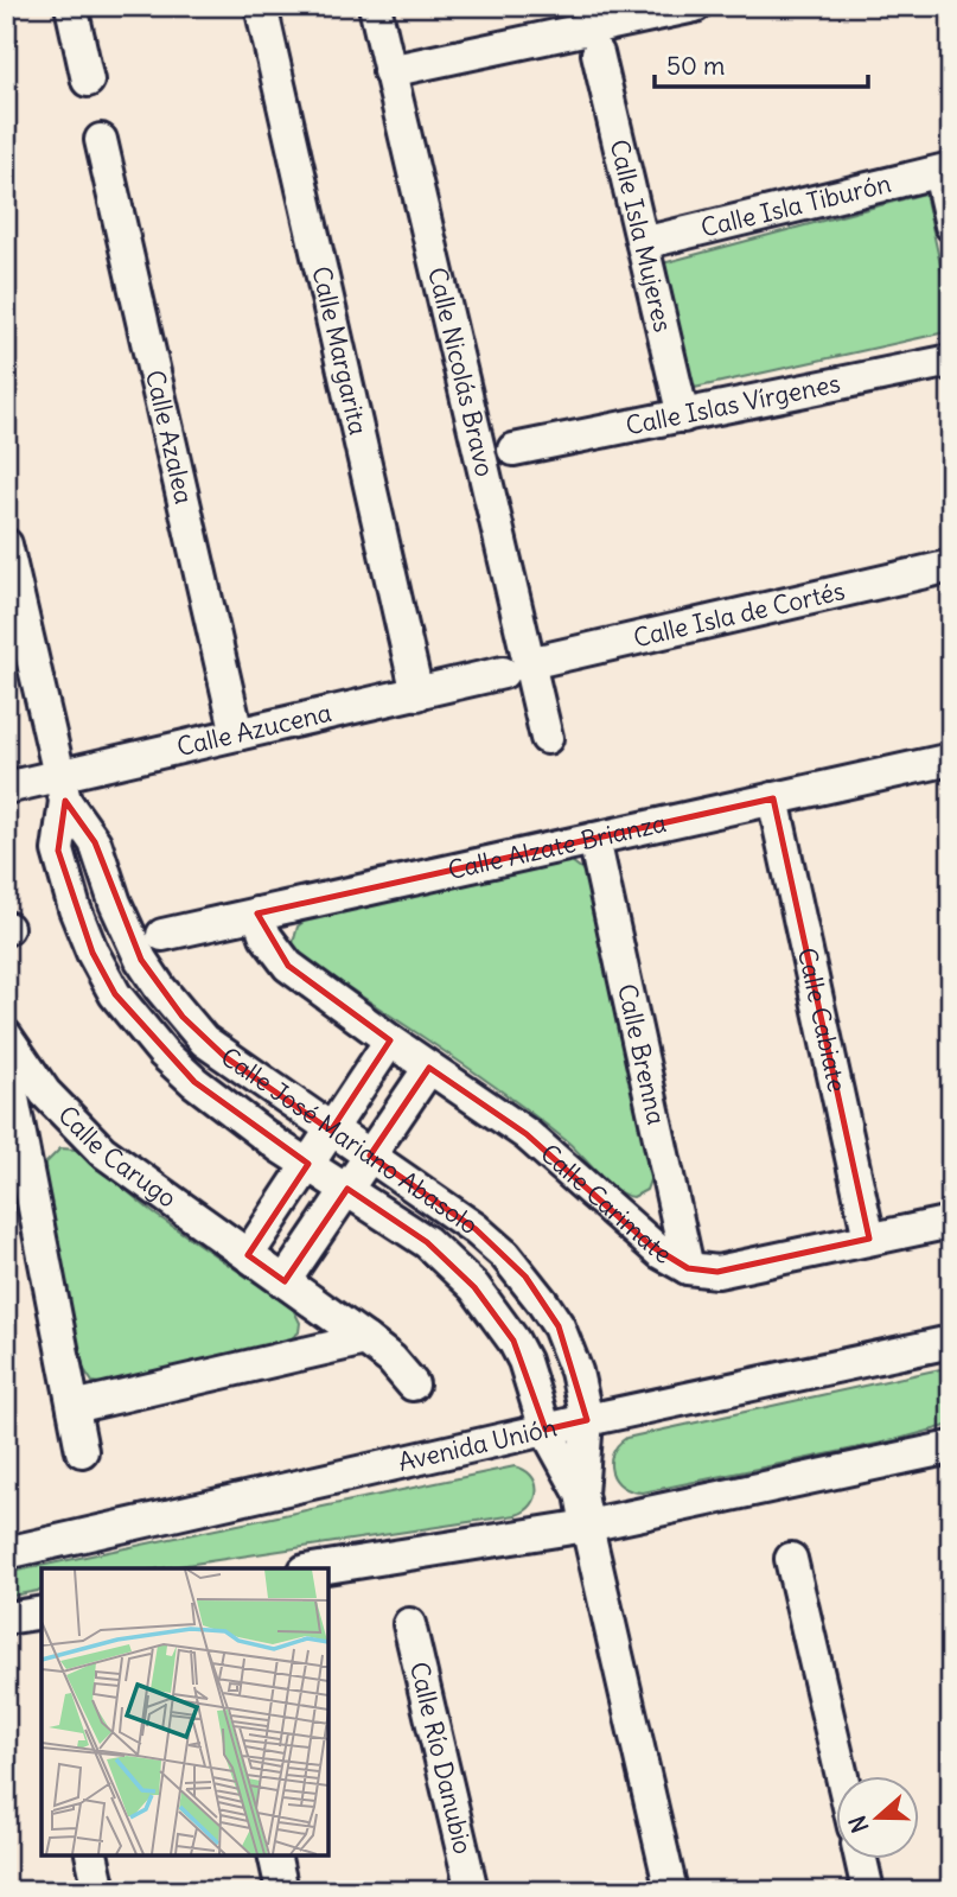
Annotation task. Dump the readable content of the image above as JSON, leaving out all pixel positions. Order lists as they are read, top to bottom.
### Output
{
  "streets": {
    "street": [
      "Calle Isla Tiburón",
      "Calle Isla Mujeres",
      "Calle Margarita",
      "Calle Nicolás Bravo",
      "Calle Islas Vírgenes",
      "Calle Azalea",
      "Calle Isla de Cortés",
      "Calle Azucena",
      "Calle Alzate Brianza",
      "Calle Cabiate",
      "Calle Brenna",
      "Calle José Mariano Abasolo",
      "Calle Carugo",
      "Calle Carimate",
      "Avenida Unión",
      "Calle Río Danubio"
    ]
  },
  "crossings": [
    ["Calle Isla Tiburón", "Calle Isla Mujeres"],
    ["Calle Isla Mujeres", "Calle Islas Vírgenes"],
    ["Calle Margarita", "Calle Azucena"],
    ["Calle Nicolás Bravo", "Calle Isla de Cortés"],
    ["Calle Nicolás Bravo", "Calle Azucena"],
    ["Calle Azalea", "Calle Azucena"],
    ["Calle Isla de Cortés", "Calle Azucena"],
    ["Calle Azucena", "Calle José Mariano Abasolo"],
    ["Calle Alzate Brianza", "Calle Cabiate"],
    ["Calle Alzate Brianza", "Calle Brenna"],
    ["Calle Alzate Brianza", "Calle Carimate"],
    ["Calle Cabiate", "Calle Carimate"],
    ["Calle Brenna", "Calle Carimate"],
    ["Calle José Mariano Abasolo", "Avenida Unión"]
  ],
  "scale_bar": "50 m",
  "north": "left"
}
